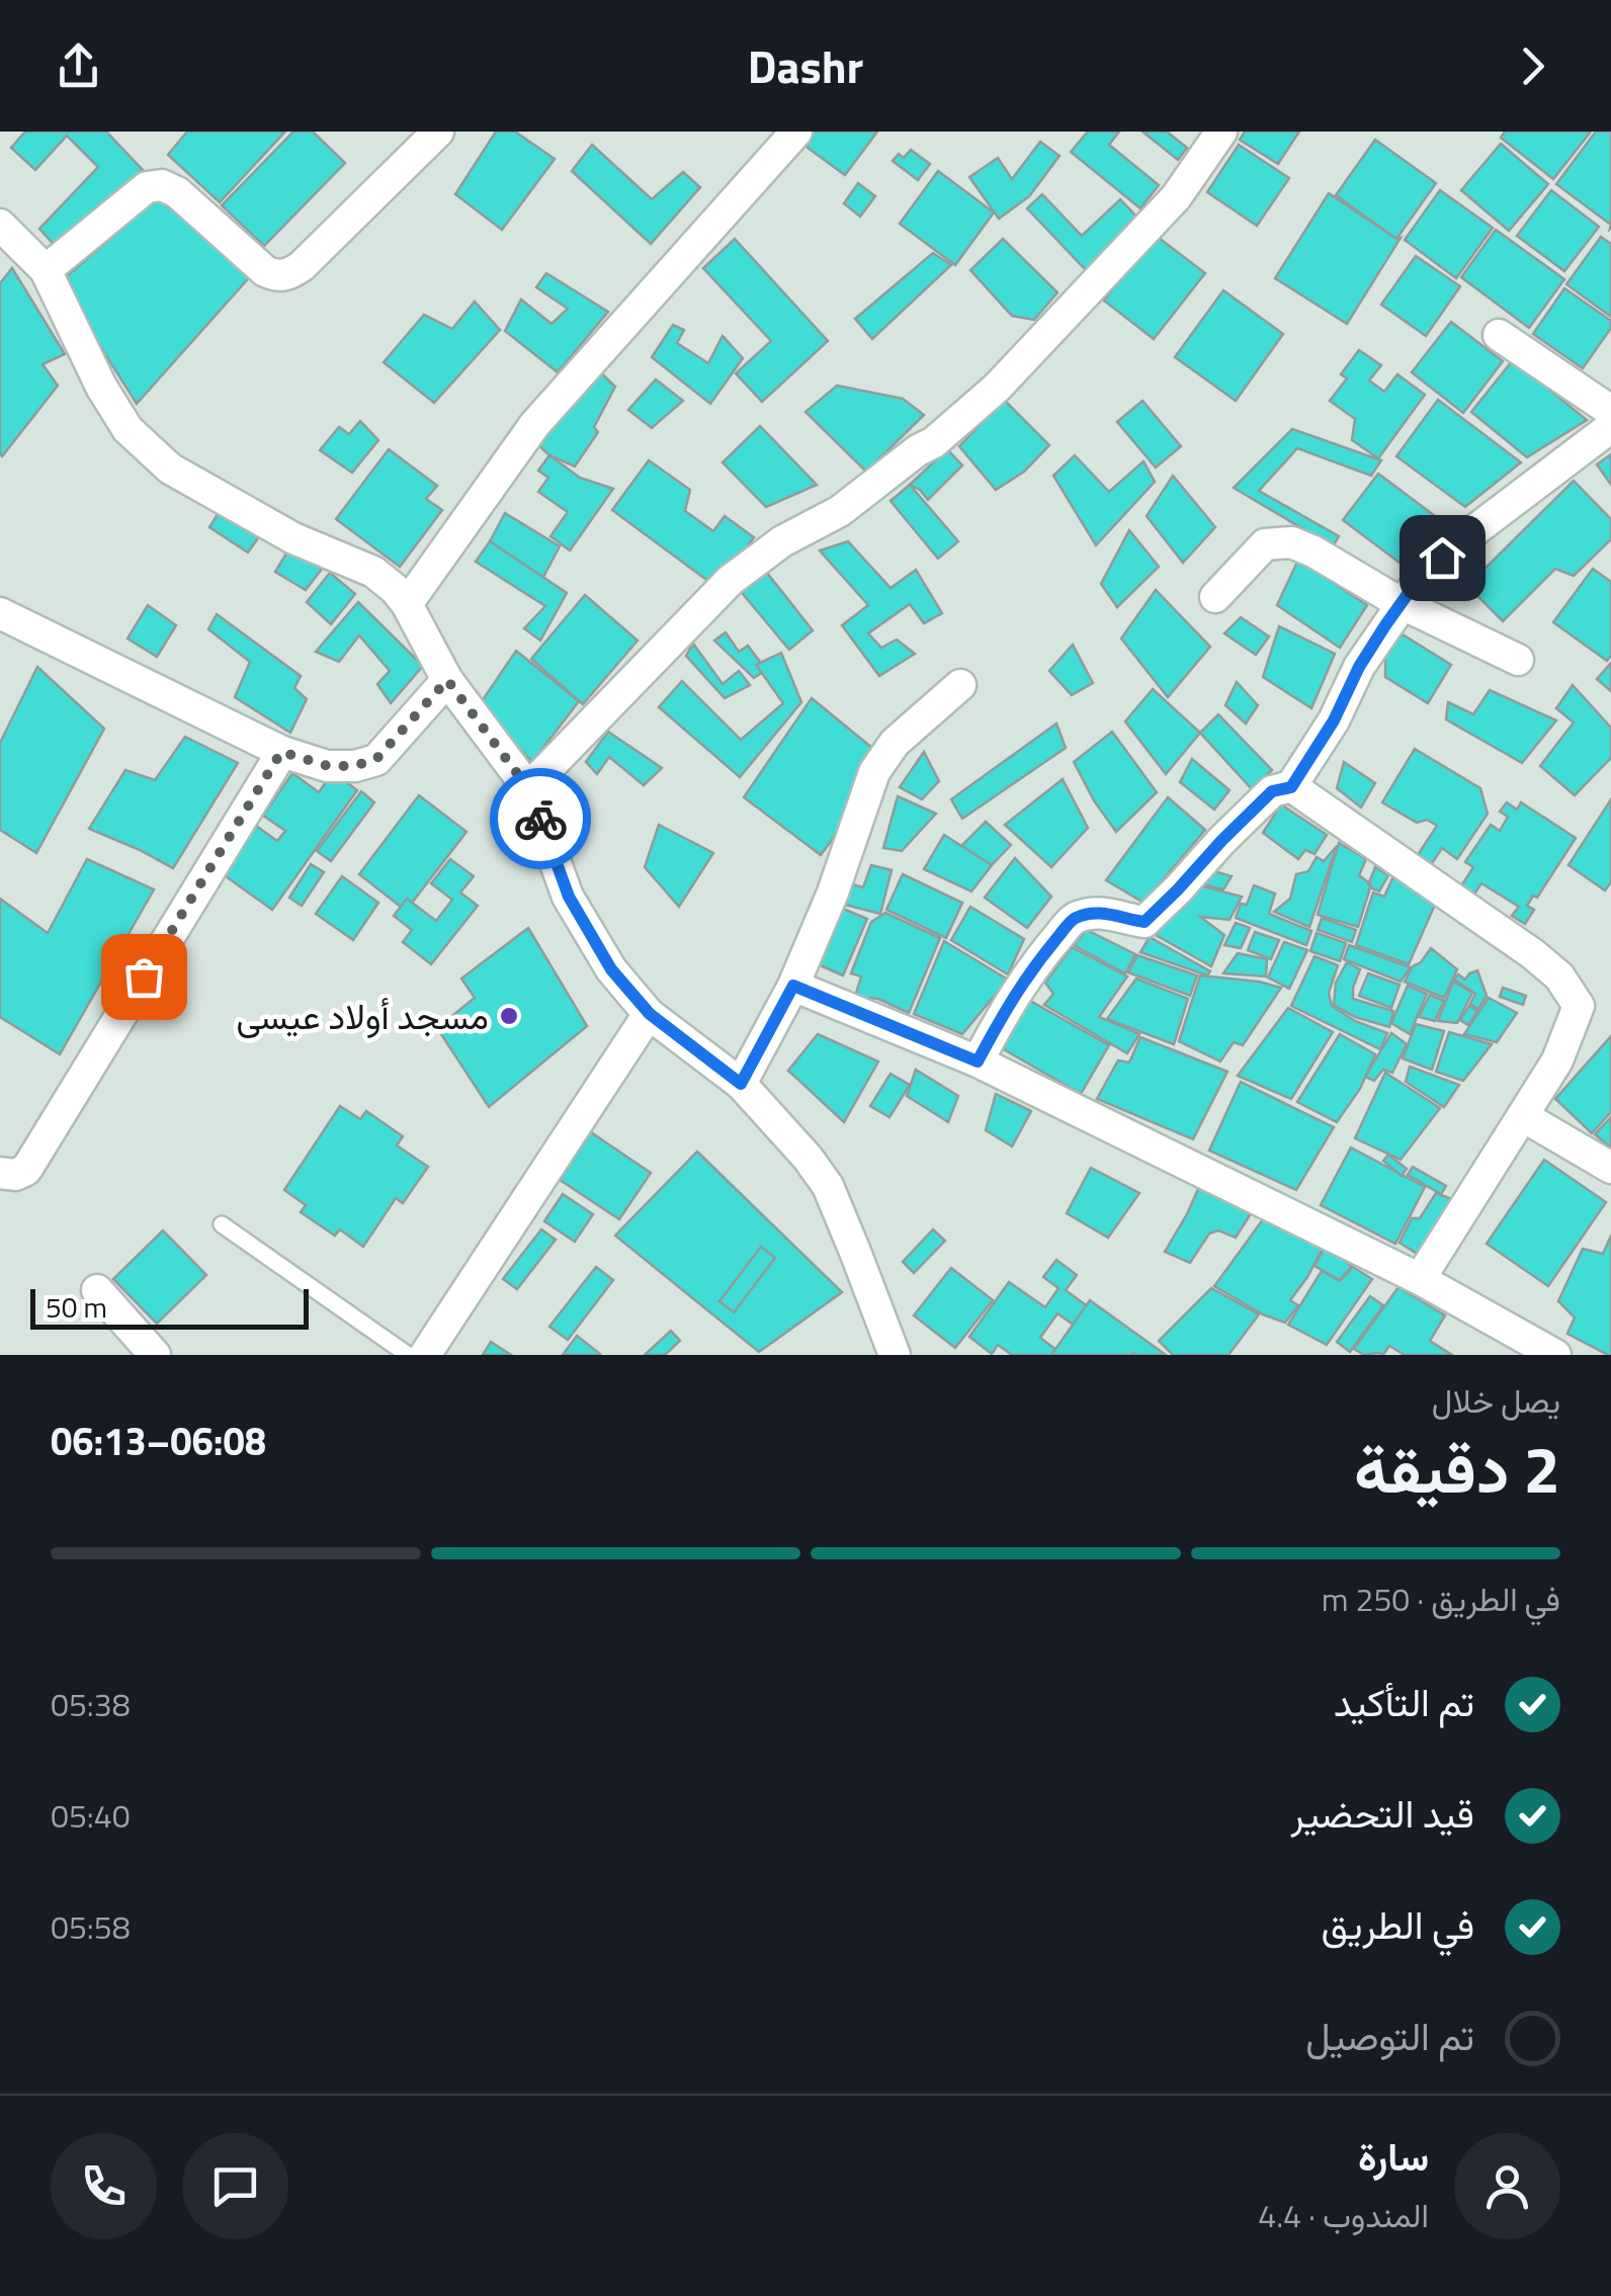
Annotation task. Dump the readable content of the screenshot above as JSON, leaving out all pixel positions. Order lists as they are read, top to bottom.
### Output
{
  "places": ["مسجد أولاد عيسى"],
  "scale_bar": "50 m",
  "page": {
    "header": "Dashr",
    "scale": "50 m",
    "heading": ["2 دقيقة", "يصل خلال", "06:08–06:13"],
    "panel": ["سارة", "المندوب · 4.4"],
    "bar": "في الطريق · 250 m",
    "list": [
      ["تم التأكيد", "05:38"],
      ["قيد التحضير", "05:40"],
      ["في الطريق", "05:58"],
      "تم التوصيل"
    ]
  }
}
